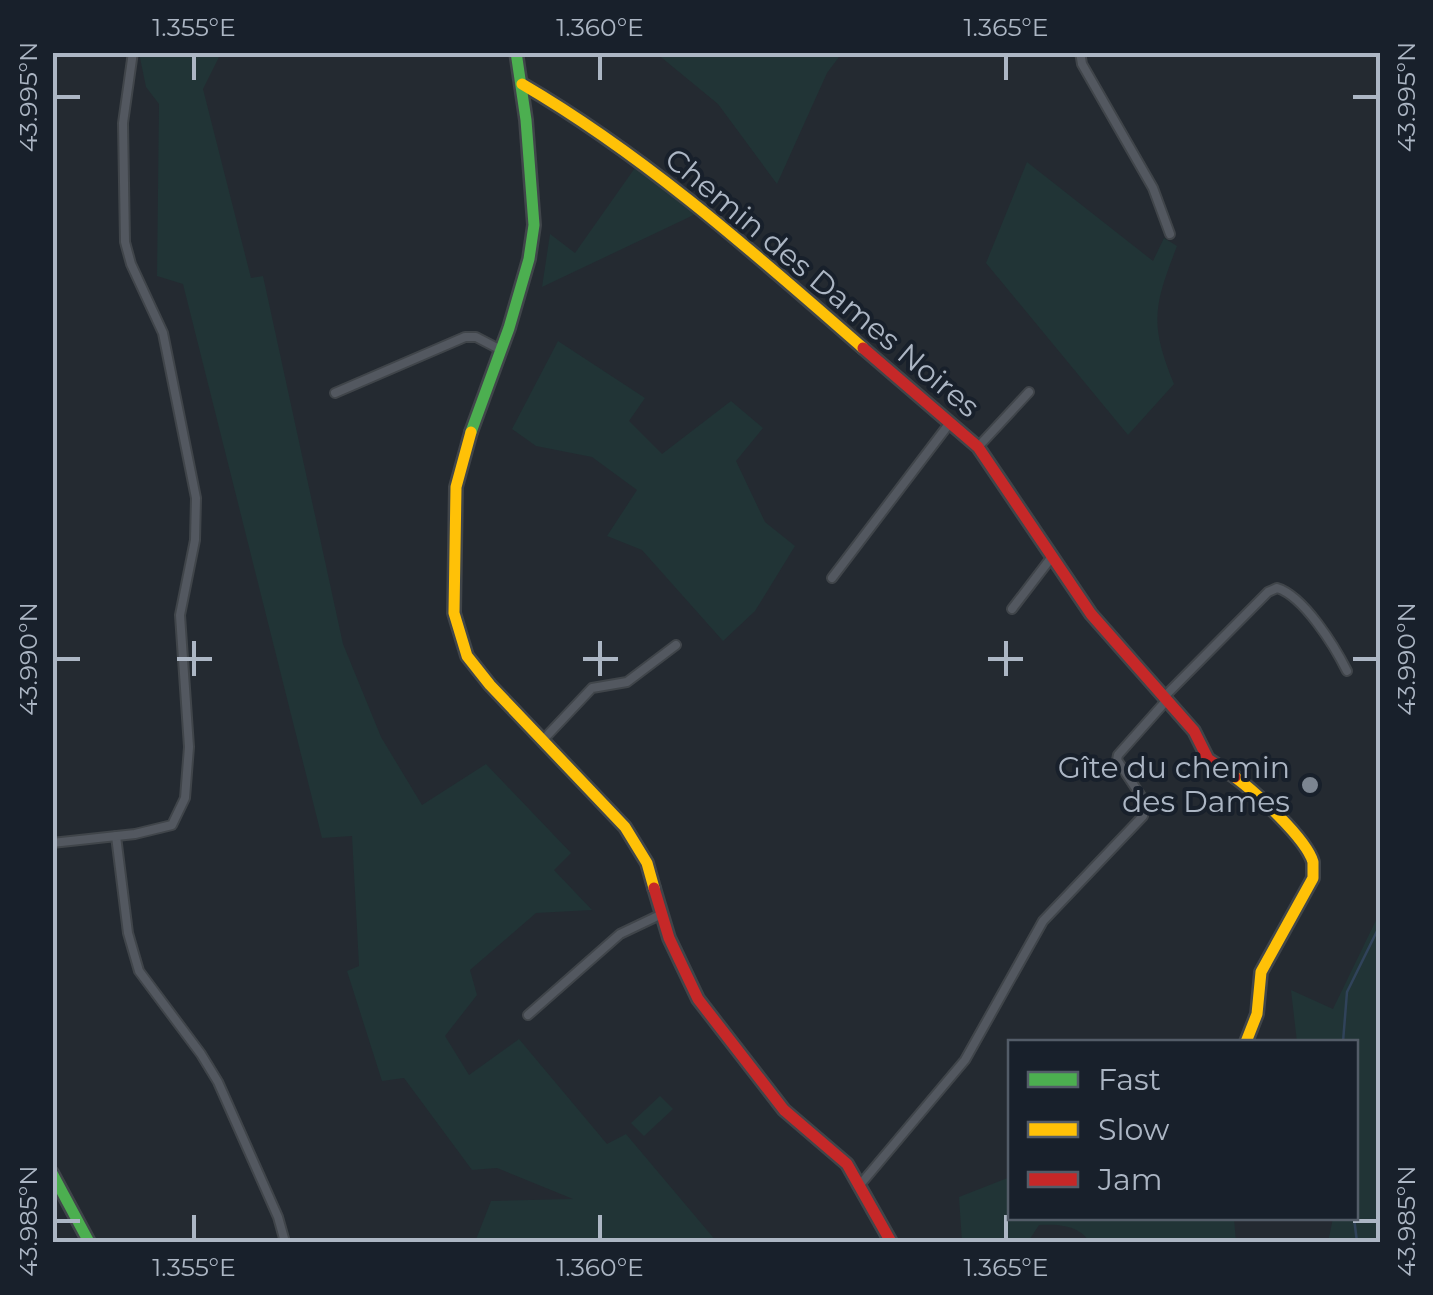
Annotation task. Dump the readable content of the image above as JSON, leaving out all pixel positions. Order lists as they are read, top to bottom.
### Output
{
  "streets": {
    "street": ["Chemin des Dames Noires"]
  },
  "places": ["Gîte du chemin des Dames"],
  "legend": ["Fast", "Slow", "Jam"],
  "coordinates": [
    "1.355°E",
    "1.360°E",
    "1.365°E",
    "43.995°N",
    "43.990°N",
    "43.985°N"
  ]
}
